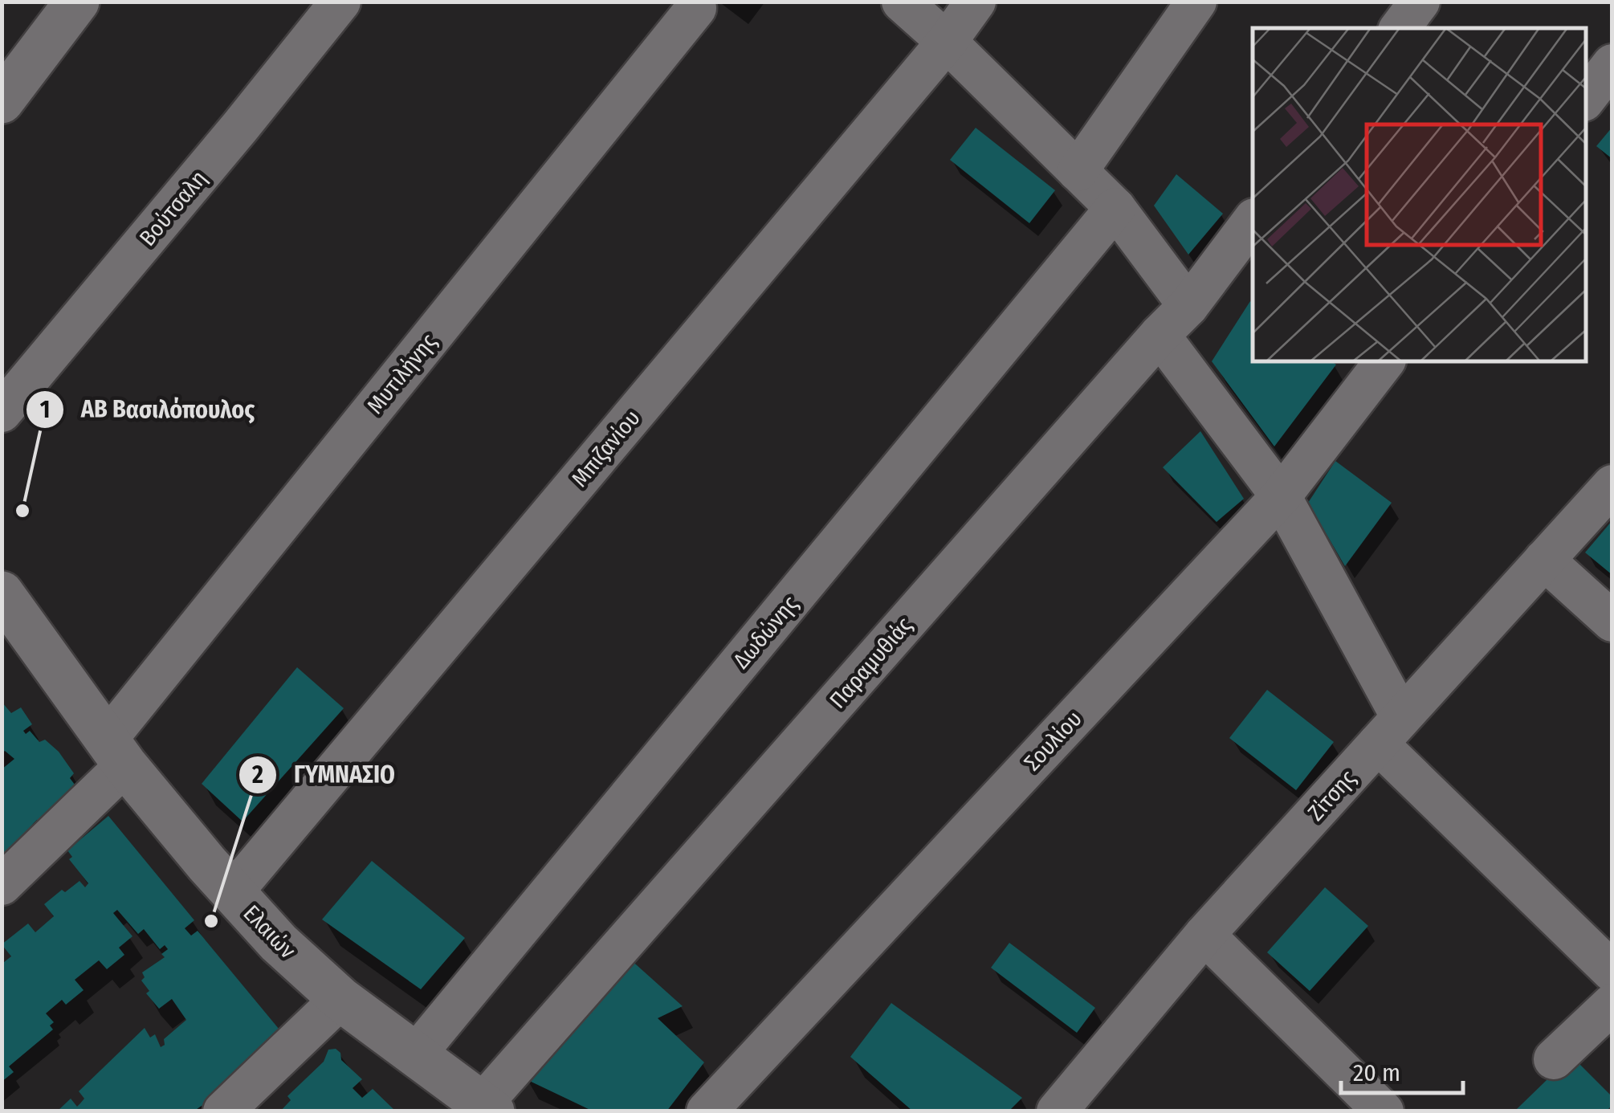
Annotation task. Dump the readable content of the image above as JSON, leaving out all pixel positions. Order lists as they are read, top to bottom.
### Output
{
  "streets": {
    "street": [
      "Βούτσαλη",
      "Μυτιλήνης",
      "Μπιζανίου",
      "Δωδώνης",
      "Παραμυθιάς",
      "Σουλίου",
      "Ζίτσης",
      "Ελαιών"
    ]
  },
  "crossings": [
    ["Μυτιλήνης", "Ελαιών"],
    ["Μπιζανίου", "Ελαιών"],
    ["Δωδώνης", "Ελαιών"],
    ["Παραμυθιάς", "Ελαιών"]
  ],
  "places": ["ΑΒ Βασιλόπουλος", "ΓΥΜΝΑΣΙΟ"],
  "scale_bar": "20 m"
}
